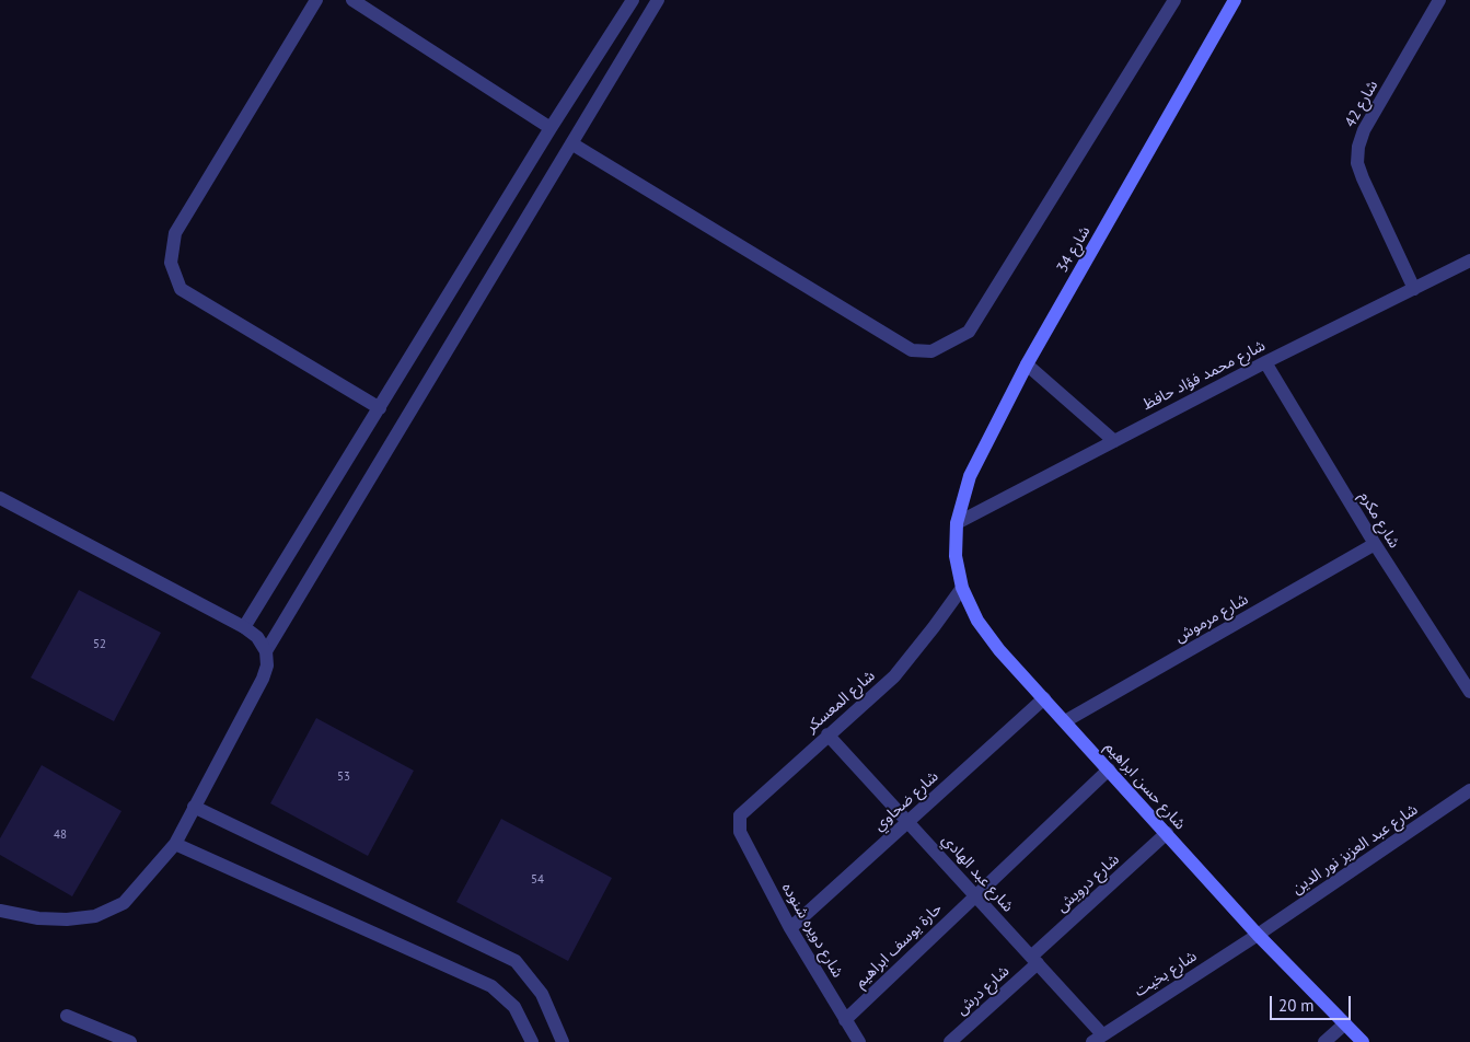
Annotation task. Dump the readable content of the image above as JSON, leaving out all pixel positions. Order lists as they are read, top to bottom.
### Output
{
  "streets": {
    "street": [
      "شارع 42",
      "شارع 34",
      "شارع محمد فؤاد حافظ",
      "شارع مكرم",
      "شارع مرموش",
      "شارع المعسكر",
      "شارع حسن ابراهيم",
      "شارع ضحاوي",
      "شارع عبد العزيز نور الدين",
      "شارع عبد الهادي",
      "شارع درويش",
      "شارع دويره شنوده",
      "حارة يوسف ابراهيم",
      "شارع بخيت",
      "شارع درش"
    ]
  },
  "crossings": [
    ["شارع 42", "شارع محمد فؤاد حافظ"],
    ["شارع 34", "شارع محمد فؤاد حافظ"],
    ["شارع 34", "شارع حسن ابراهيم"],
    ["شارع محمد فؤاد حافظ", "شارع مكرم"],
    ["شارع محمد فؤاد حافظ", "شارع حسن ابراهيم"],
    ["شارع مكرم", "شارع مرموش"],
    ["شارع مرموش", "شارع حسن ابراهيم"],
    ["شارع المعسكر", "شارع حسن ابراهيم"],
    ["شارع المعسكر", "شارع عبد الهادي"],
    ["شارع المعسكر", "شارع دويره شنوده"],
    ["شارع حسن ابراهيم", "شارع ضحاوي"],
    ["شارع حسن ابراهيم", "شارع عبد العزيز نور الدين"],
    ["شارع حسن ابراهيم", "شارع درويش"],
    ["شارع حسن ابراهيم", "حارة يوسف ابراهيم"],
    ["شارع حسن ابراهيم", "شارع بخيت"],
    ["شارع ضحاوي", "شارع عبد الهادي"],
    ["شارع ضحاوي", "شارع دويره شنوده"],
    ["شارع عبد العزيز نور الدين", "شارع بخيت"],
    ["شارع عبد الهادي", "شارع درويش"],
    ["شارع عبد الهادي", "حارة يوسف ابراهيم"],
    ["شارع عبد الهادي", "شارع بخيت"],
    ["شارع عبد الهادي", "شارع درش"],
    ["شارع درويش", "شارع درش"],
    ["شارع دويره شنوده", "حارة يوسف ابراهيم"]
  ],
  "house_numbers": [
    "52",
    "53",
    "48",
    "54"
  ],
  "scale_bar": "20 m"
}
